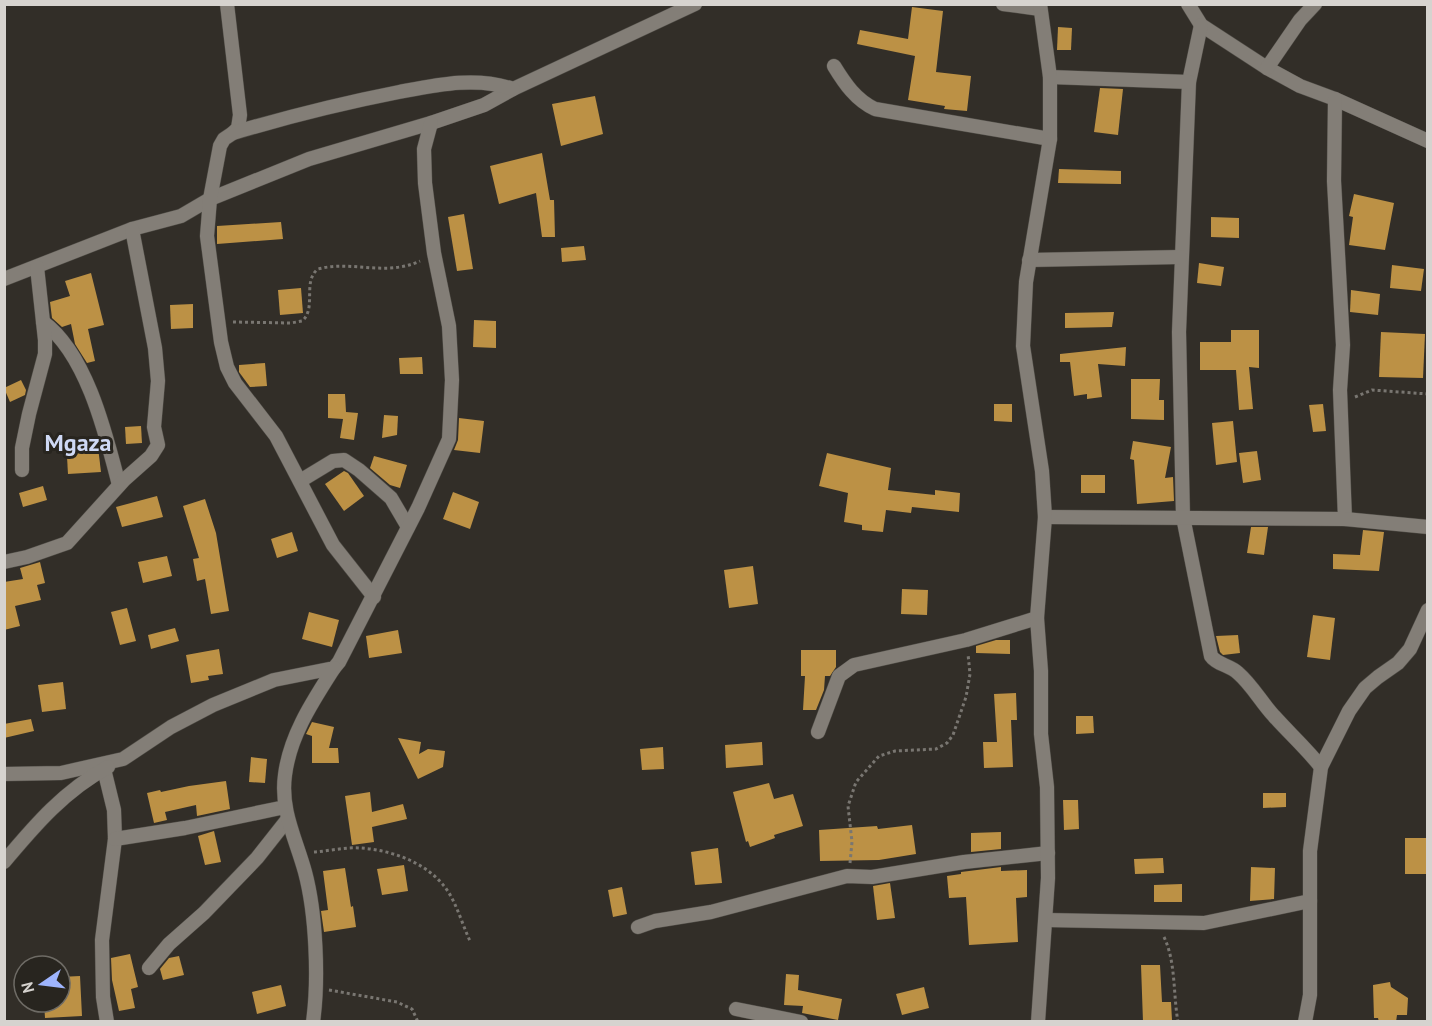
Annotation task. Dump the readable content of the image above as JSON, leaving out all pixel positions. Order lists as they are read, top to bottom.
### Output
{
  "districts": ["Mgaza"],
  "north": "left"
}
